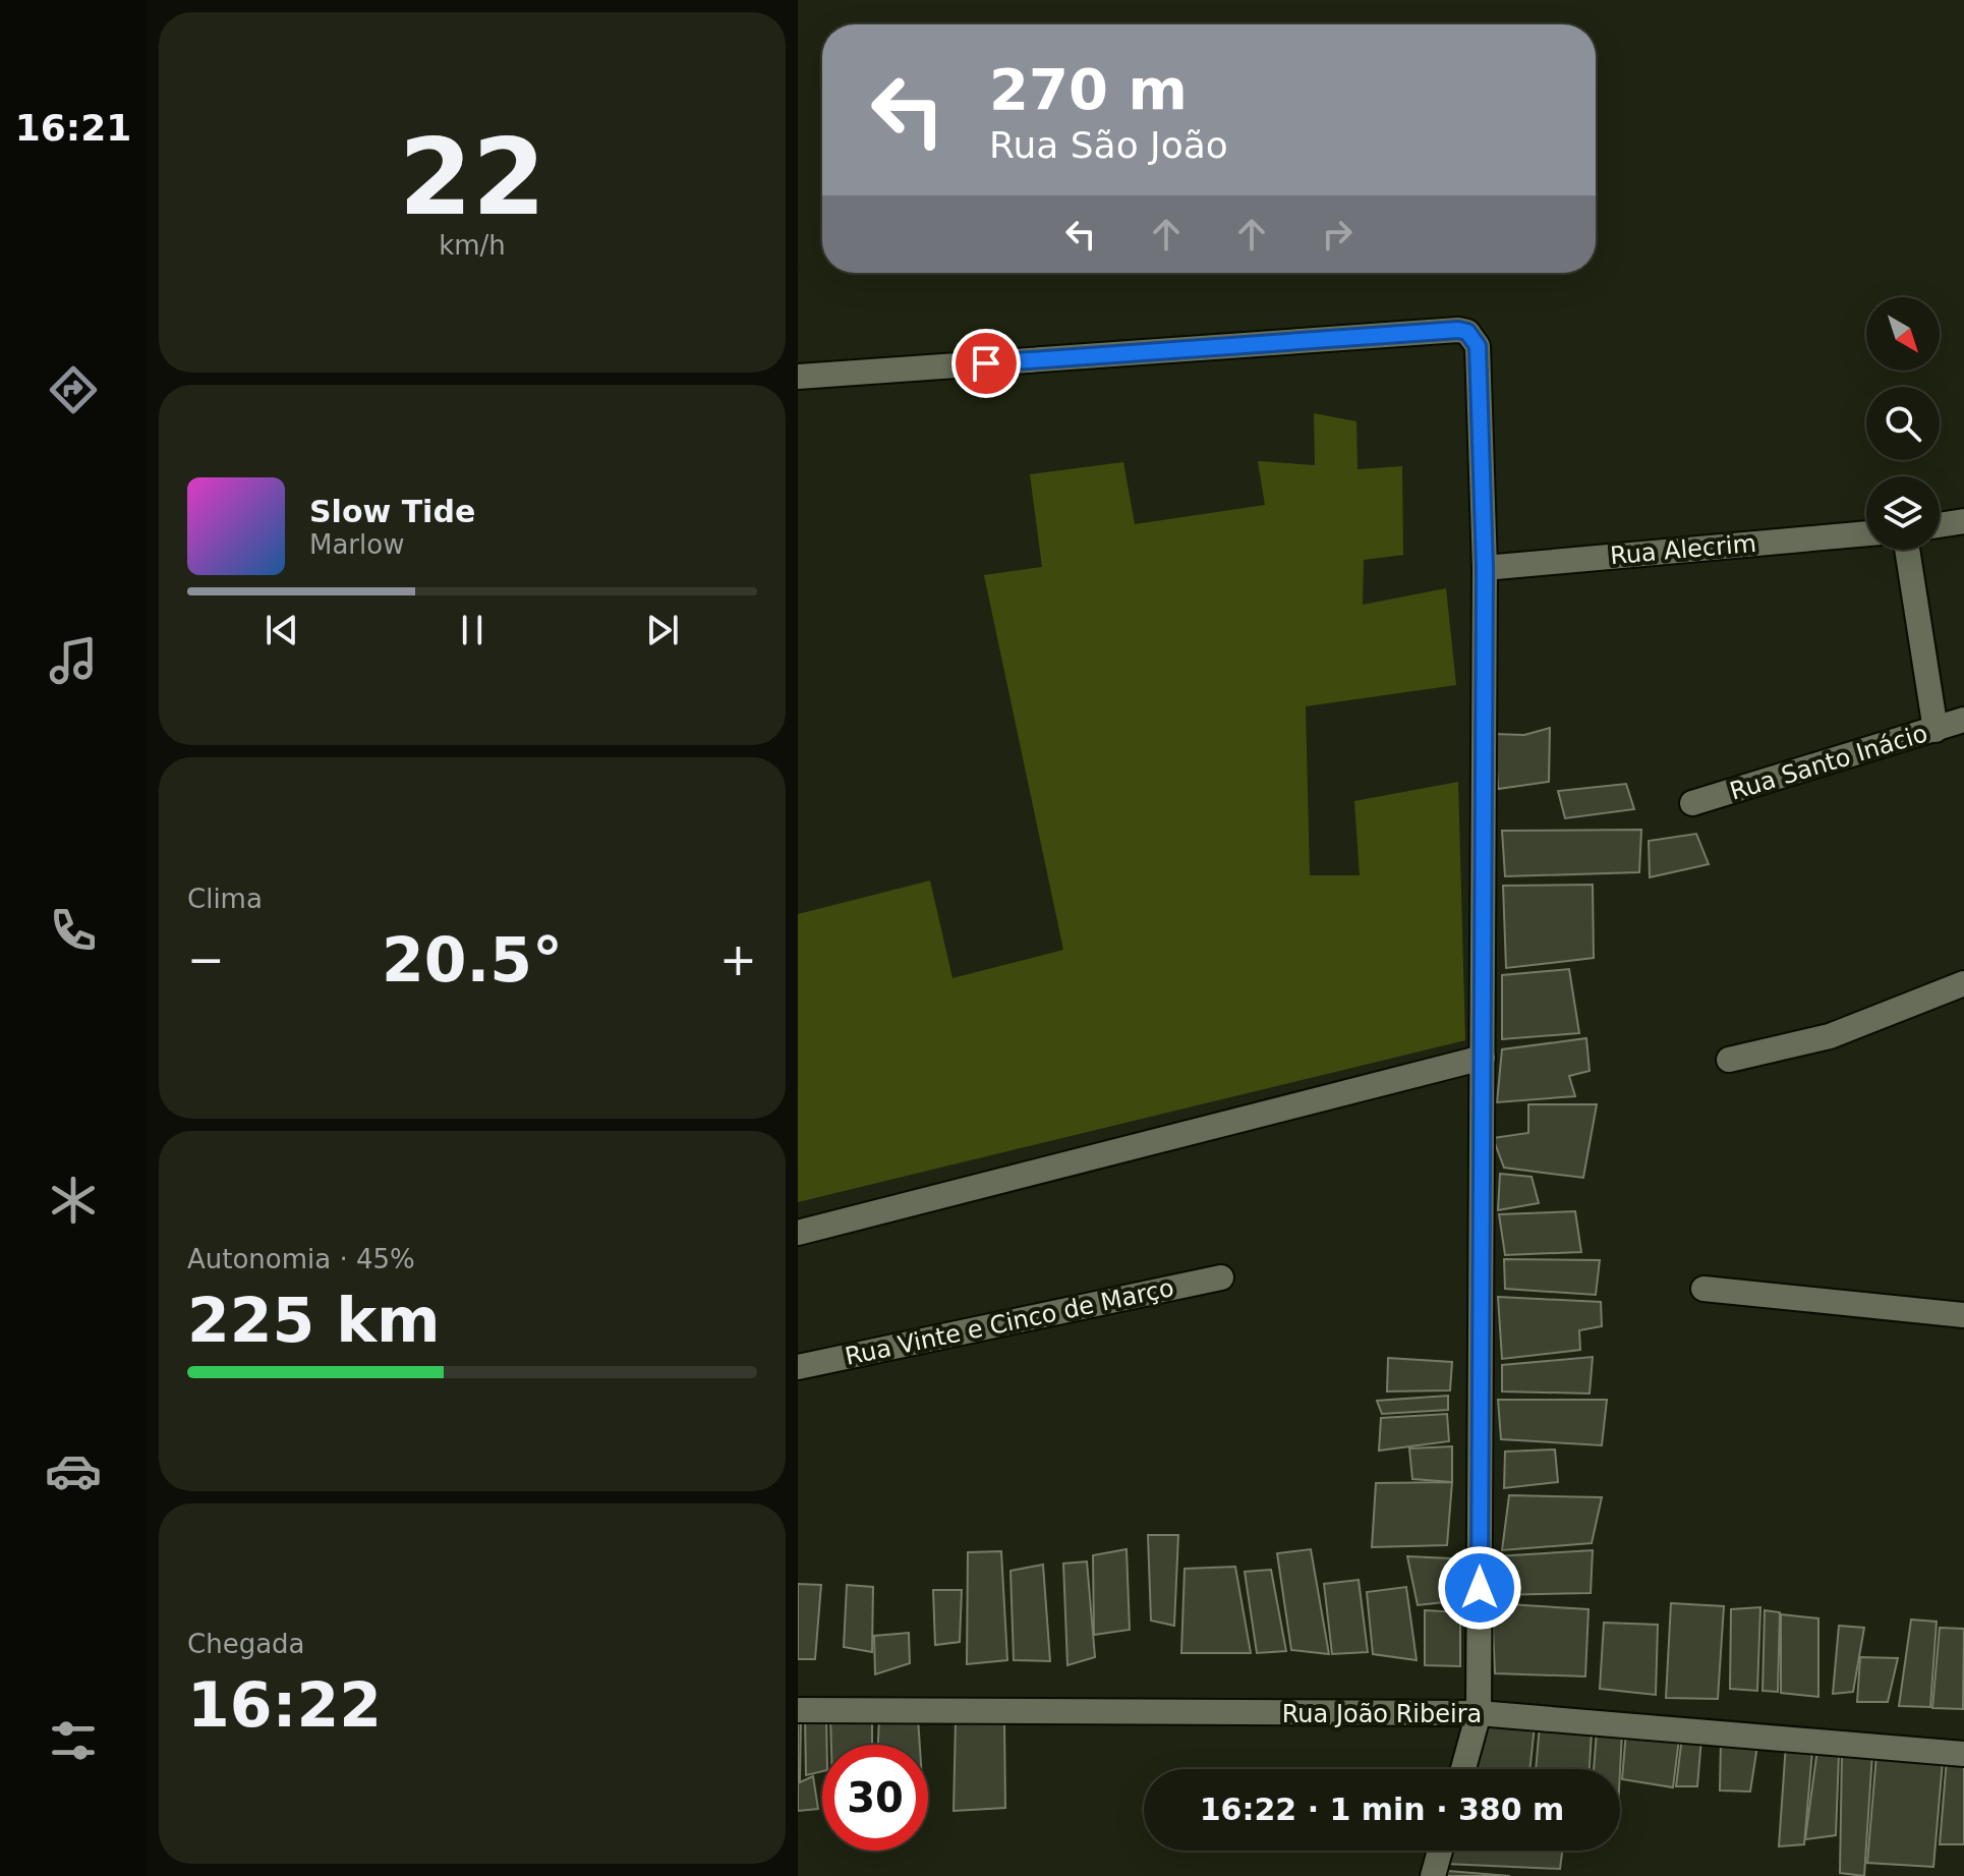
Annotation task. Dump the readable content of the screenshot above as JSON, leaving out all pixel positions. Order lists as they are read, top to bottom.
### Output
{
  "streets": {
    "street": [
      "Rua Alecrim",
      "Rua Santo Inácio",
      "Rua Vinte e Cinco de Março",
      "Rua João Ribeira"
    ]
  },
  "north": "bottom right",
  "page": {
    "tabs": "16:21",
    "tile": [
      ["22", "km/h"],
      "Clima",
      ["Autonomia · 45%", "225 km"],
      ["Chegada", "16:22"]
    ],
    "turn": ["270 m", "Rua São João"],
    "song": ["Slow Tide", "Marlow"],
    "heat": ["−", "20.5°", "+"],
    "limit": "30",
    "trip": "16:22 · 1 min · 380 m"
  }
}
